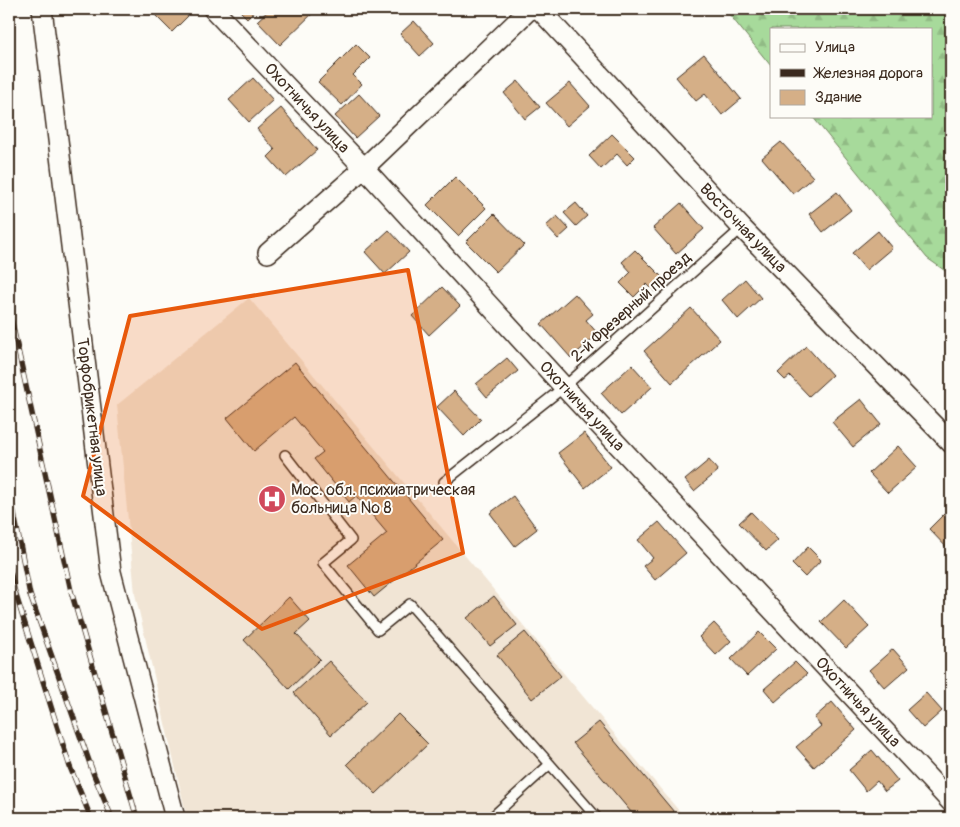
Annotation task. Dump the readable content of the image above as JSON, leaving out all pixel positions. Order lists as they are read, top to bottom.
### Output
{
  "streets": {
    "street": ["Охотничья улица", "Восточная улица", "Торфобрикетная улица"],
    "lane": ["2-й Фрезерный проезд"]
  },
  "crossings": [
    ["Охотничья улица", "2-й Фрезерный проезд"],
    ["Восточная улица", "2-й Фрезерный проезд"]
  ],
  "places": {
    "hospital": ["Мос. обл. психиатрическая больница № 8"]
  },
  "legend": ["Улица", "Железная дорога", "Здание"]
}
